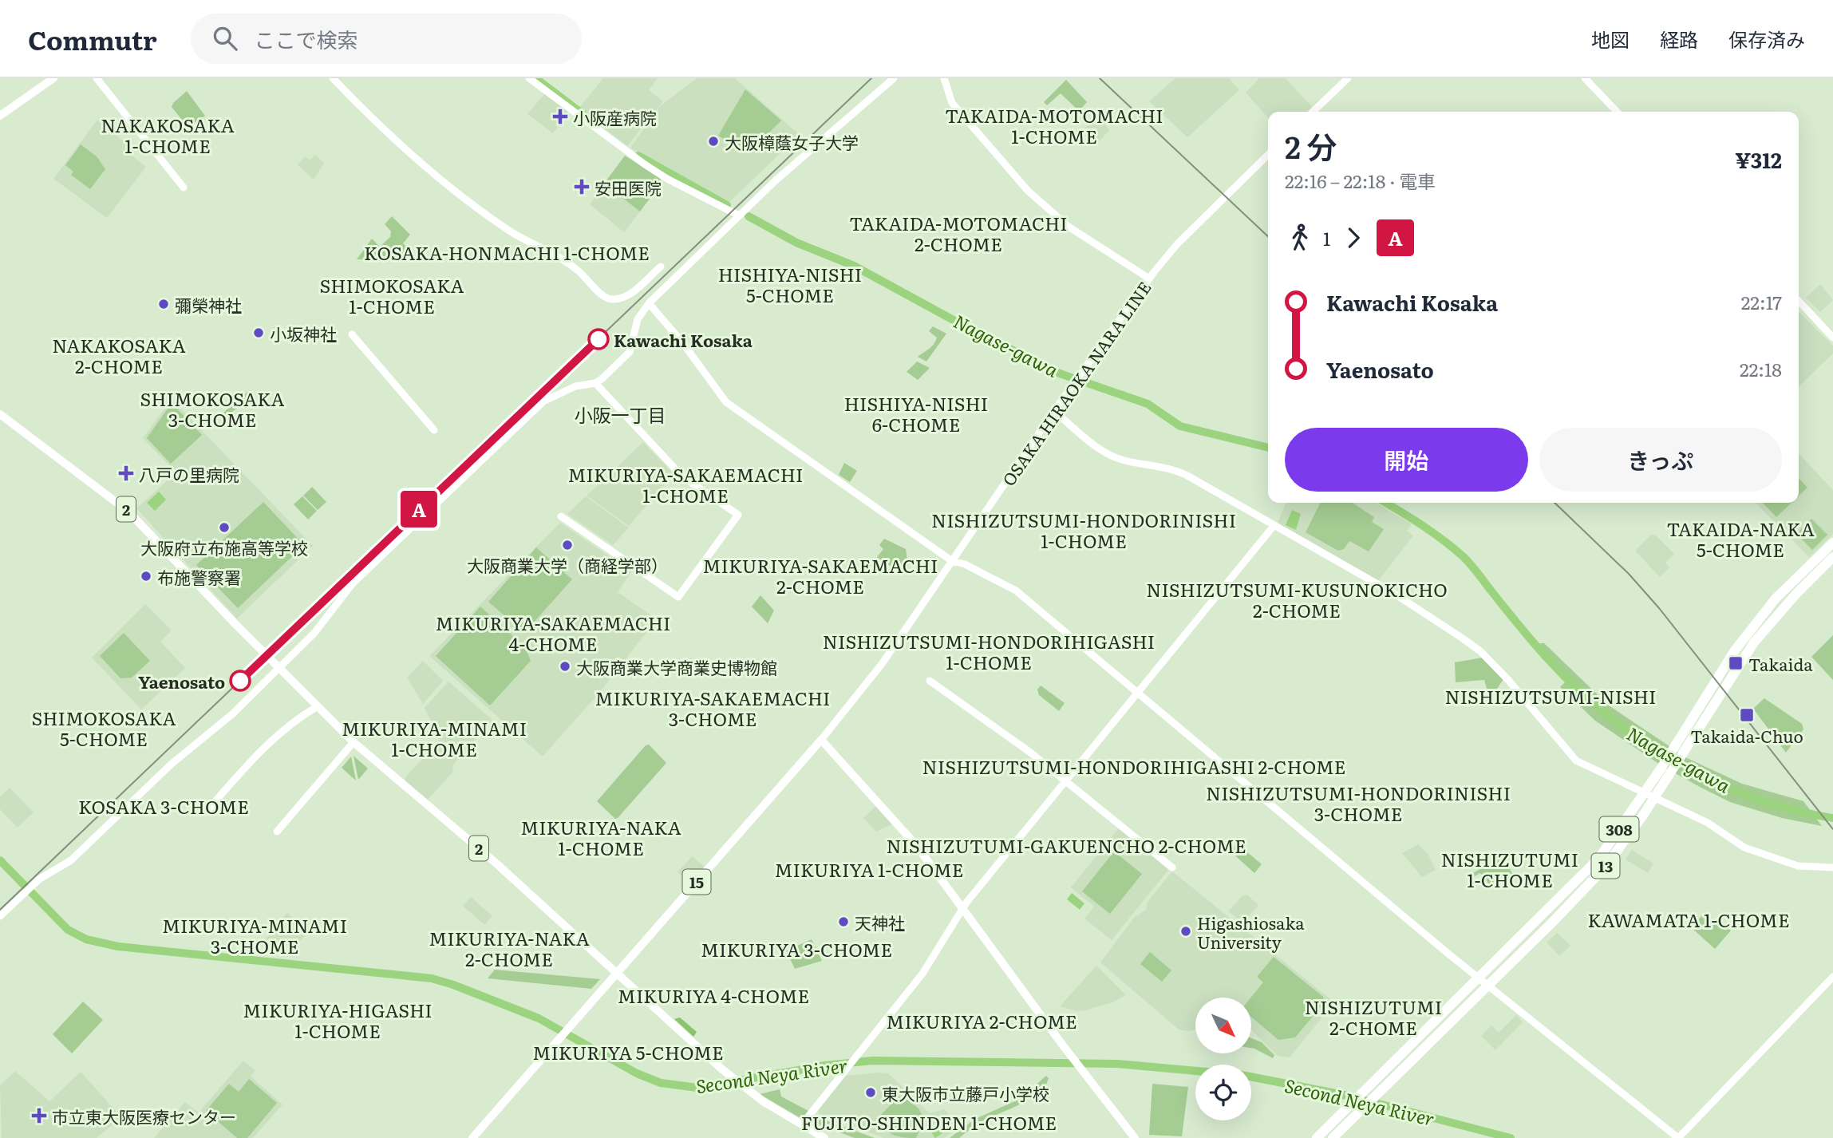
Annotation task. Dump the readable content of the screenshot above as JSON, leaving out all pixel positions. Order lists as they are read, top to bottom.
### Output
{
  "streets": {
    "highway": ["308", "13"],
    "main road": ["2", "15"],
    "street": ["OSAKA HIRAOKA NARA LINE"]
  },
  "crossings": [
    ["OSAKA HIRAOKA NARA LINE", "15"],
    ["2", "15"]
  ],
  "districts": [
    "TAKAIDA-MOTOMACHI 1-CHOME",
    "NAKAKOSAKA 1-CHOME",
    "TAKAIDA-MOTOMACHI 2-CHOME",
    "KOSAKA-HONMACHI 1-CHOME",
    "HISHIYA-NISHI 5-CHOME",
    "SHIMOKOSAKA 1-CHOME",
    "NAKAKOSAKA 2-CHOME",
    "SHIMOKOSAKA 3-CHOME",
    "HISHIYA-NISHI 6-CHOME",
    "小阪一丁目",
    "MIKURIYA-SAKAEMACHI 1-CHOME",
    "NISHIZUTSUMI-HONDORINISHI 1-CHOME",
    "TAKAIDA-NAKA 5-CHOME",
    "MIKURIYA-SAKAEMACHI 2-CHOME",
    "NISHIZUTSUMI-KUSUNOKICHO 2-CHOME",
    "MIKURIYA-SAKAEMACHI 4-CHOME",
    "NISHIZUTSUMI-HONDORIHIGASHI 1-CHOME",
    "NISHIZUTSUMI-NISHI",
    "MIKURIYA-SAKAEMACHI 3-CHOME",
    "SHIMOKOSAKA 5-CHOME",
    "MIKURIYA-MINAMI 1-CHOME",
    "NISHIZUTSUMI-HONDORIHIGASHI 2-CHOME",
    "NISHIZUTSUMI-HONDORINISHI 3-CHOME",
    "KOSAKA 3-CHOME",
    "MIKURIYA-NAKA 1-CHOME",
    "NISHIZUTUMI-GAKUENCHO 2-CHOME",
    "NISHIZUTUMI 1-CHOME",
    "MIKURIYA 1-CHOME",
    "KAWAMATA 1-CHOME",
    "MIKURIYA-MINAMI 3-CHOME",
    "MIKURIYA-NAKA 2-CHOME",
    "MIKURIYA 3-CHOME",
    "MIKURIYA 4-CHOME",
    "NISHIZUTUMI 2-CHOME",
    "MIKURIYA-HIGASHI 1-CHOME",
    "MIKURIYA 2-CHOME",
    "MIKURIYA 5-CHOME",
    "FUJITO-SHINDEN 1-CHOME"
  ],
  "water": ["Nagase-gawa", "Second Neya River"],
  "places": {
    "health": [
      "小阪産病院",
      "安田医院",
      "八戸の里病院",
      "市立東大阪医療センター"
    ],
    "other": [
      "大阪樟蔭女子大学",
      "彌榮神社",
      "小坂神社",
      "Kawachi Kosaka",
      "大阪府立布施高等学校",
      "大阪商業大学（商経学部）",
      "布施警察署",
      "大阪商業大学商業史博物館",
      "Yaenosato",
      "天神社",
      "Higashiosaka University",
      "東大阪市立藤戸小学校"
    ],
    "transit": ["Takaida", "Takaida-Chuo"]
  },
  "north": "bottom right",
  "page": {
    "header": "Commutr",
    "search": "ここで検索",
    "nav": ["地図", "経路", "保存済み"],
    "on_map": "A",
    "heading": ["2 分", "22:16 – 22:18 · 電車", "¥312"],
    "legs": ["1", "A"],
    "list": [
      {
        "name": "Kawachi Kosaka",
        "value": "22:17"
      },
      {
        "name": "Yaenosato",
        "value": "22:18"
      }
    ],
    "buttons": ["開始", "きっぷ"]
  }
}
